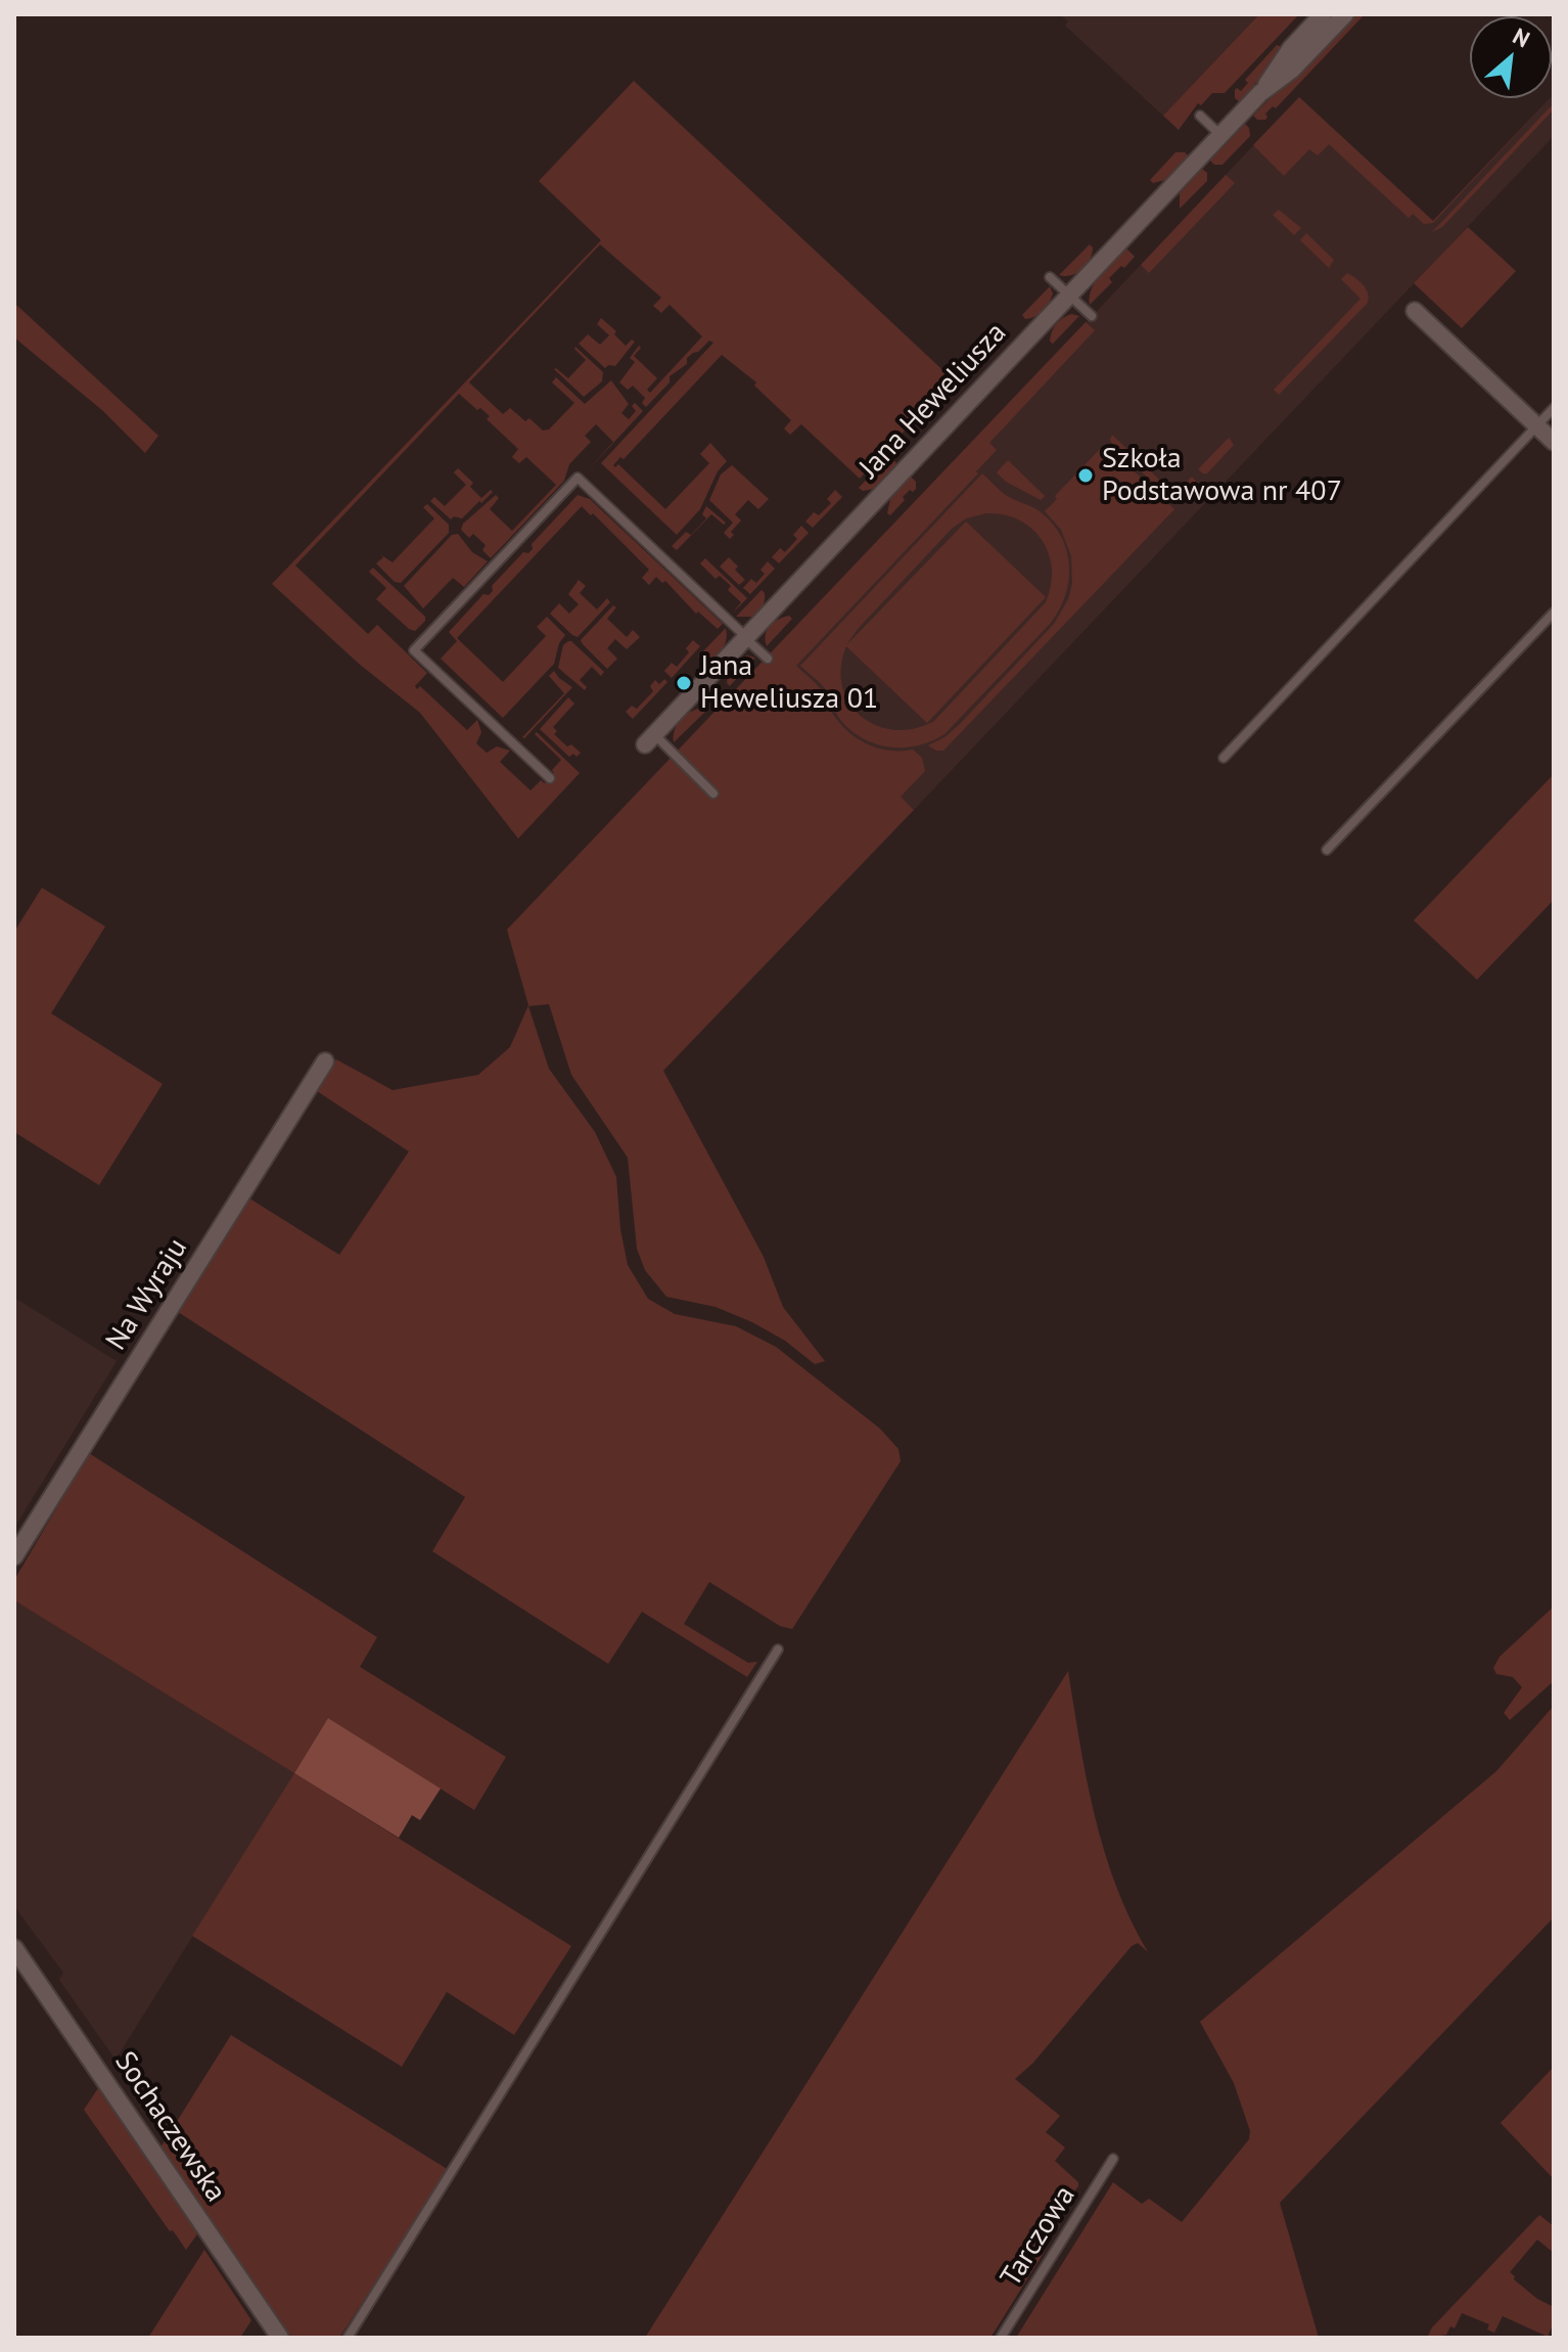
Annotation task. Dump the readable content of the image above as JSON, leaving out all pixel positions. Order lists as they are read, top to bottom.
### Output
{
  "streets": {
    "street": ["Jana Heweliusza", "Na Wyraju", "Sochaczewska"],
    "lane": ["Tarczowa"]
  },
  "places": ["Szkoła Podstawowa nr 407", "Jana Heweliusza 01"],
  "north": "top right"
}
